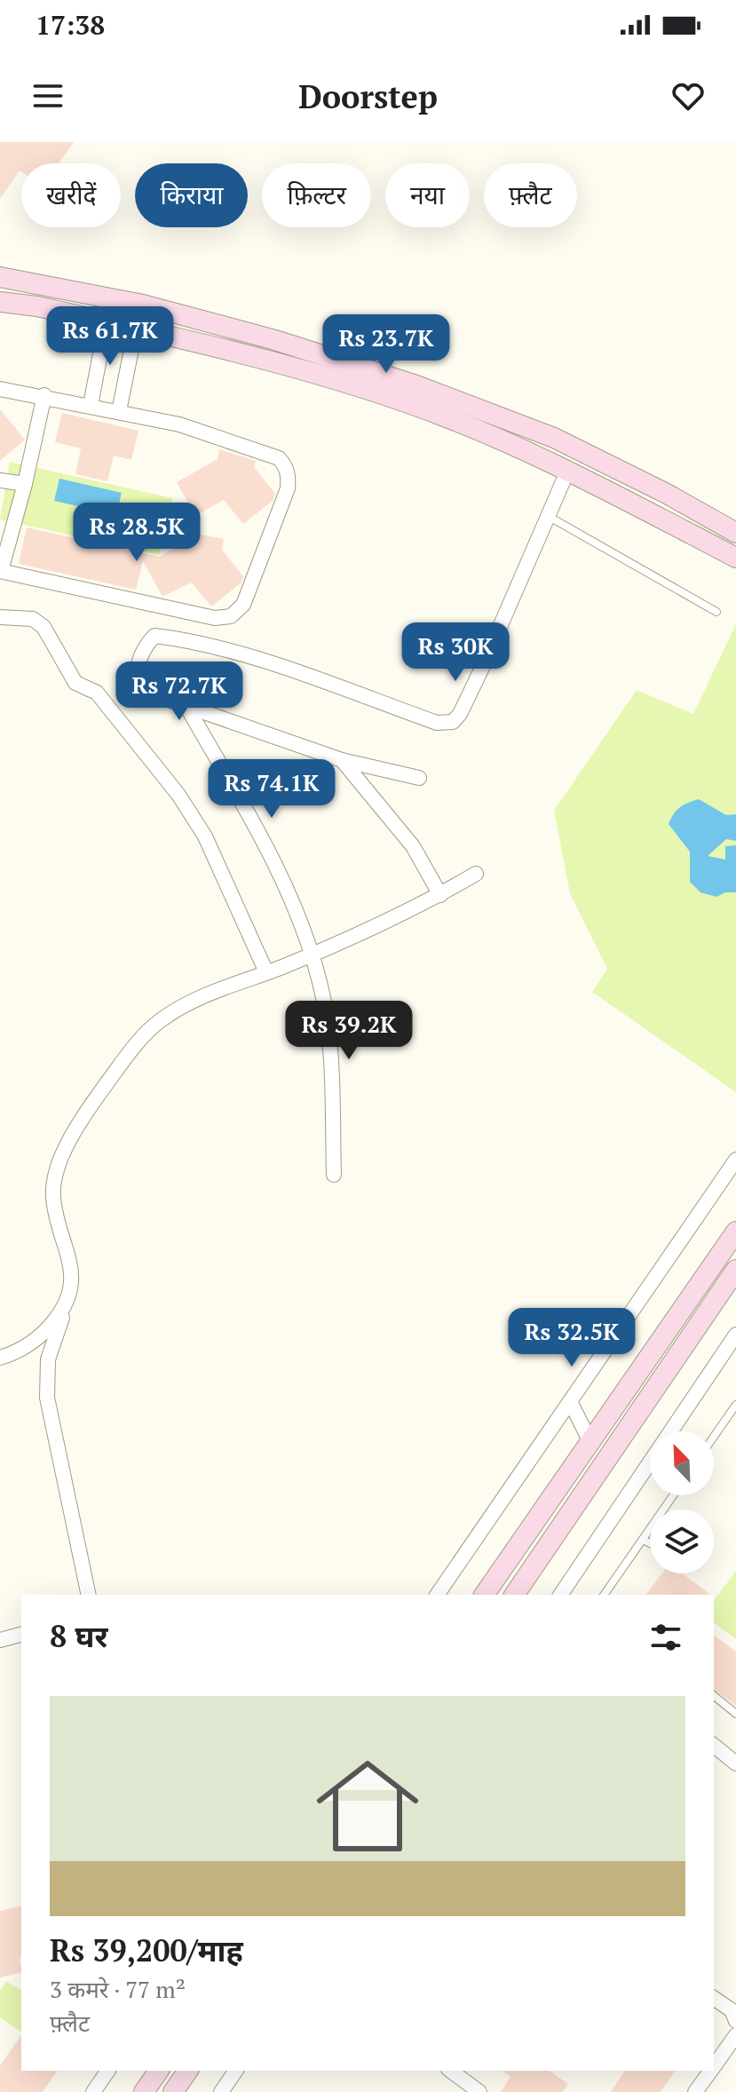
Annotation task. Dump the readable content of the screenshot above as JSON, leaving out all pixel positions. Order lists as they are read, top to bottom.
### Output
{
  "north": "top left",
  "page": {
    "status": "17:38",
    "header": "Doorstep",
    "chip": [
      "खरीदें",
      "किराया",
      "फ़िल्टर",
      "नया",
      "फ़्लैट"
    ],
    "price": [
      "Rs 61.7K",
      "Rs 23.7K",
      "Rs 28.5K",
      "Rs 30K",
      "Rs 72.7K",
      "Rs 74.1K",
      "Rs 39.2K",
      "Rs 32.5K"
    ],
    "heading": "8 घर",
    "list": [
      {
        "name": "Rs 39,200/माह",
        "note": "3 कमरे · 77 m² · फ़्लैट"
      }
    ]
  }
}
